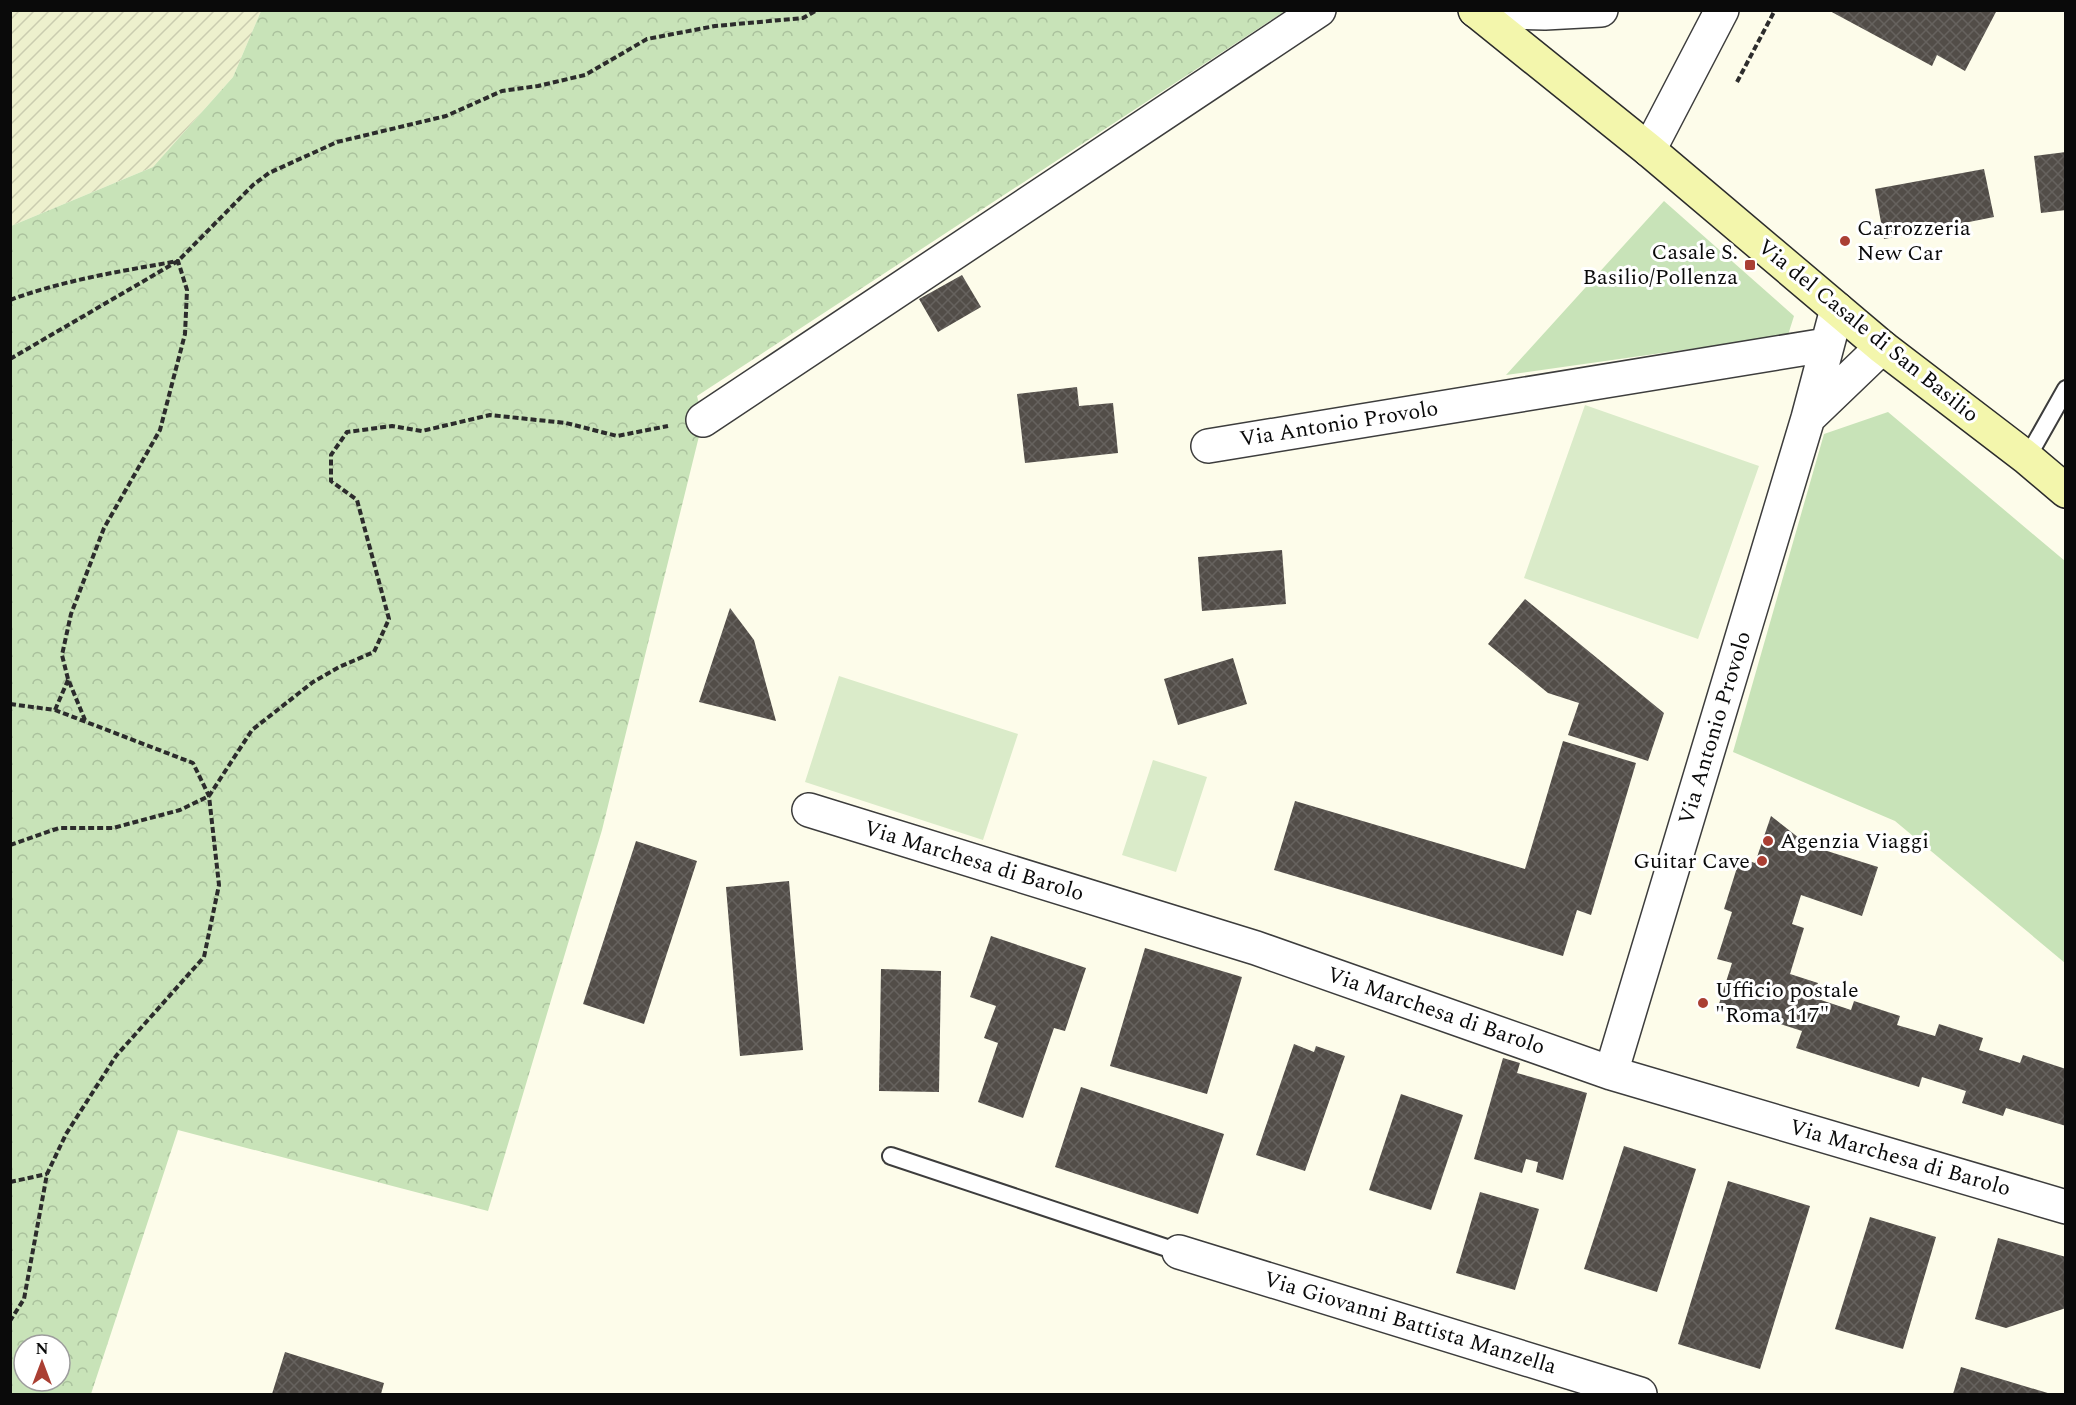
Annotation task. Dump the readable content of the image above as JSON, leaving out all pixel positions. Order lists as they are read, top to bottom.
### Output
{
  "streets": {
    "street": [
      "Via del Casale di San Basilio",
      "Via Antonio Provolo",
      "Via Marchesa di Barolo",
      "Via Giovanni Battista Manzella"
    ]
  },
  "crossings": [
    ["Via del Casale di San Basilio", "Via Antonio Provolo"],
    ["Via Antonio Provolo", "Via Marchesa di Barolo"]
  ],
  "places": {
    "other": [
      "Carrozzeria New Car",
      "Agenzia Viaggi",
      "Guitar Cave",
      "Ufficio postale \"Roma 117\""
    ],
    "transit": ["Casale S. Basilio/Pollenza"]
  },
  "north": "top"
}
